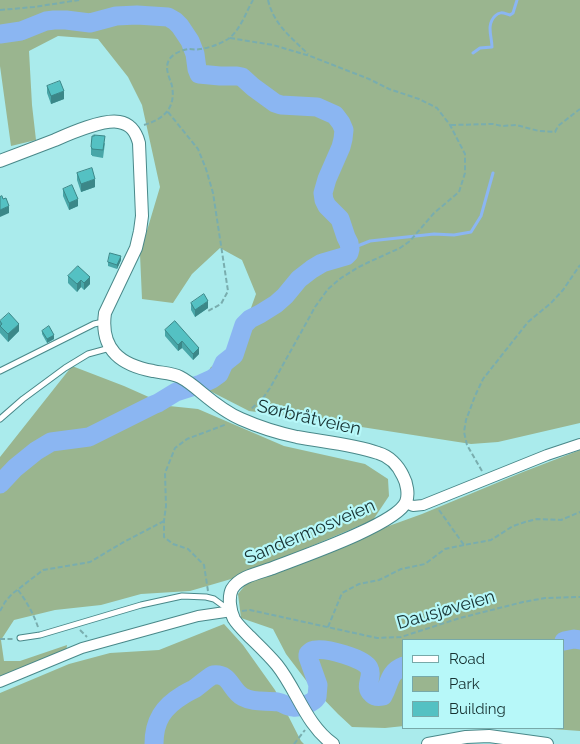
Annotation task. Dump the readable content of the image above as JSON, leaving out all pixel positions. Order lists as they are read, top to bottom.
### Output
{
  "streets": {
    "street": ["Sørbråtveien", "Sandermosveien"],
    "path": ["Dausjøveien"]
  },
  "crossings": [
    ["Sørbråtveien", "Sandermosveien"],
    ["Sandermosveien", "Dausjøveien"]
  ],
  "legend": ["Road", "Park", "Building"]
}
